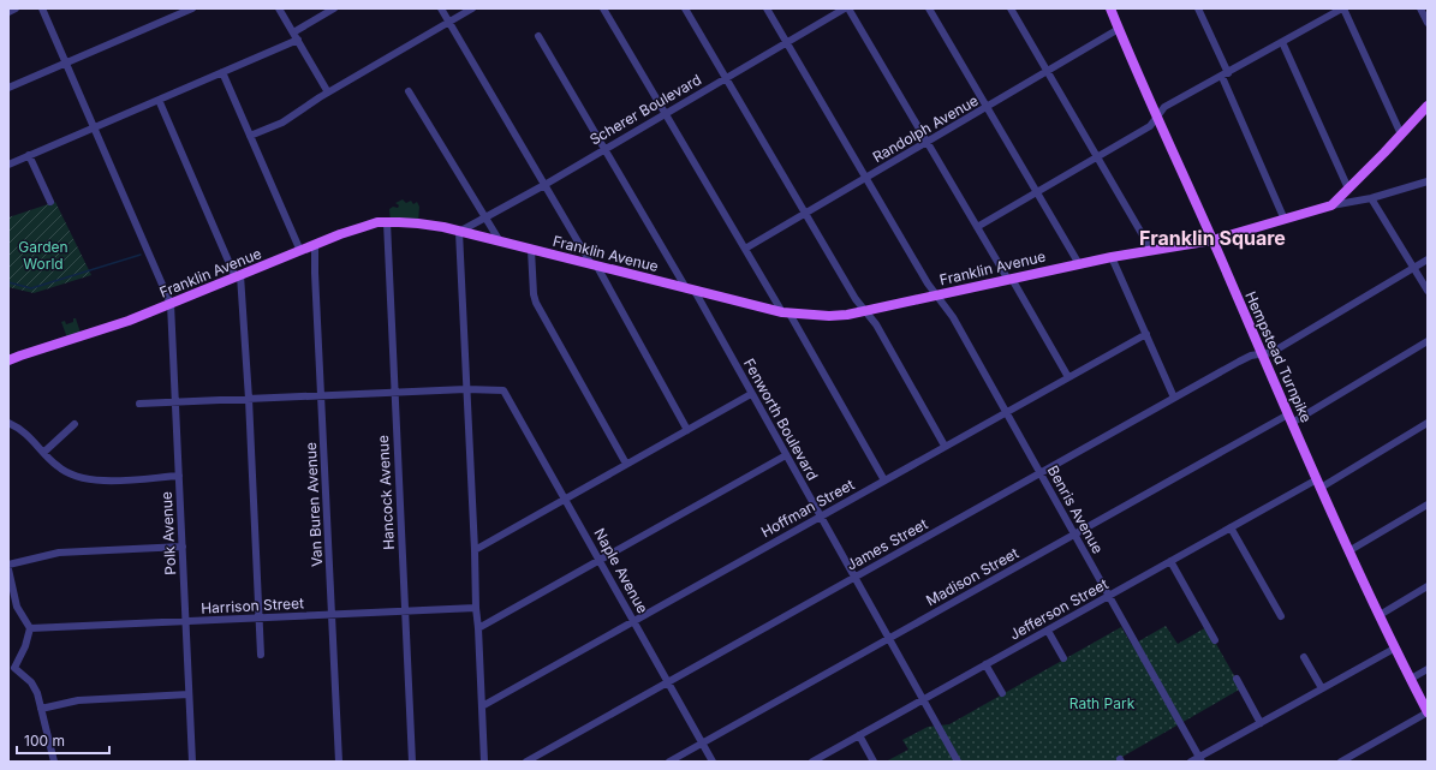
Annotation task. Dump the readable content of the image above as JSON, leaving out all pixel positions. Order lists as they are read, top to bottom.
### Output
{
  "streets": {
    "main road": ["Franklin Avenue", "Hempstead Turnpike"],
    "street": [
      "Scherer Boulevard",
      "Randolph Avenue",
      "Fenworth Boulevard",
      "Hancock Avenue",
      "Van Buren Avenue",
      "Hoffman Street",
      "Benris Avenue",
      "Polk Avenue",
      "James Street",
      "Naple Avenue",
      "Madison Street",
      "Harrison Street",
      "Jefferson Street"
    ]
  },
  "crossings": [
    ["Scherer Boulevard", "Franklin Avenue"],
    ["Scherer Boulevard", "Fenworth Boulevard"],
    ["Scherer Boulevard", "Benris Avenue"],
    ["Randolph Avenue", "Hempstead Turnpike"],
    ["Randolph Avenue", "Benris Avenue"],
    ["Franklin Avenue", "Hempstead Turnpike"],
    ["Franklin Avenue", "Fenworth Boulevard"],
    ["Franklin Avenue", "Hancock Avenue"],
    ["Franklin Avenue", "Van Buren Avenue"],
    ["Franklin Avenue", "Benris Avenue"],
    ["Franklin Avenue", "Polk Avenue"],
    ["Hempstead Turnpike", "James Street"],
    ["Hempstead Turnpike", "Madison Street"],
    ["Hempstead Turnpike", "Jefferson Street"],
    ["Fenworth Boulevard", "Hoffman Street"],
    ["Fenworth Boulevard", "James Street"],
    ["Fenworth Boulevard", "Madison Street"],
    ["Fenworth Boulevard", "Jefferson Street"],
    ["Hancock Avenue", "Harrison Street"],
    ["Van Buren Avenue", "Harrison Street"],
    ["Hoffman Street", "Benris Avenue"],
    ["Hoffman Street", "Naple Avenue"],
    ["Benris Avenue", "James Street"],
    ["Benris Avenue", "Madison Street"],
    ["Benris Avenue", "Jefferson Street"],
    ["Polk Avenue", "Harrison Street"],
    ["James Street", "Naple Avenue"],
    ["Naple Avenue", "Madison Street"]
  ],
  "districts": ["Franklin Square"],
  "parks": ["Garden World", "Rath Park"],
  "scale_bar": "100 m"
}
